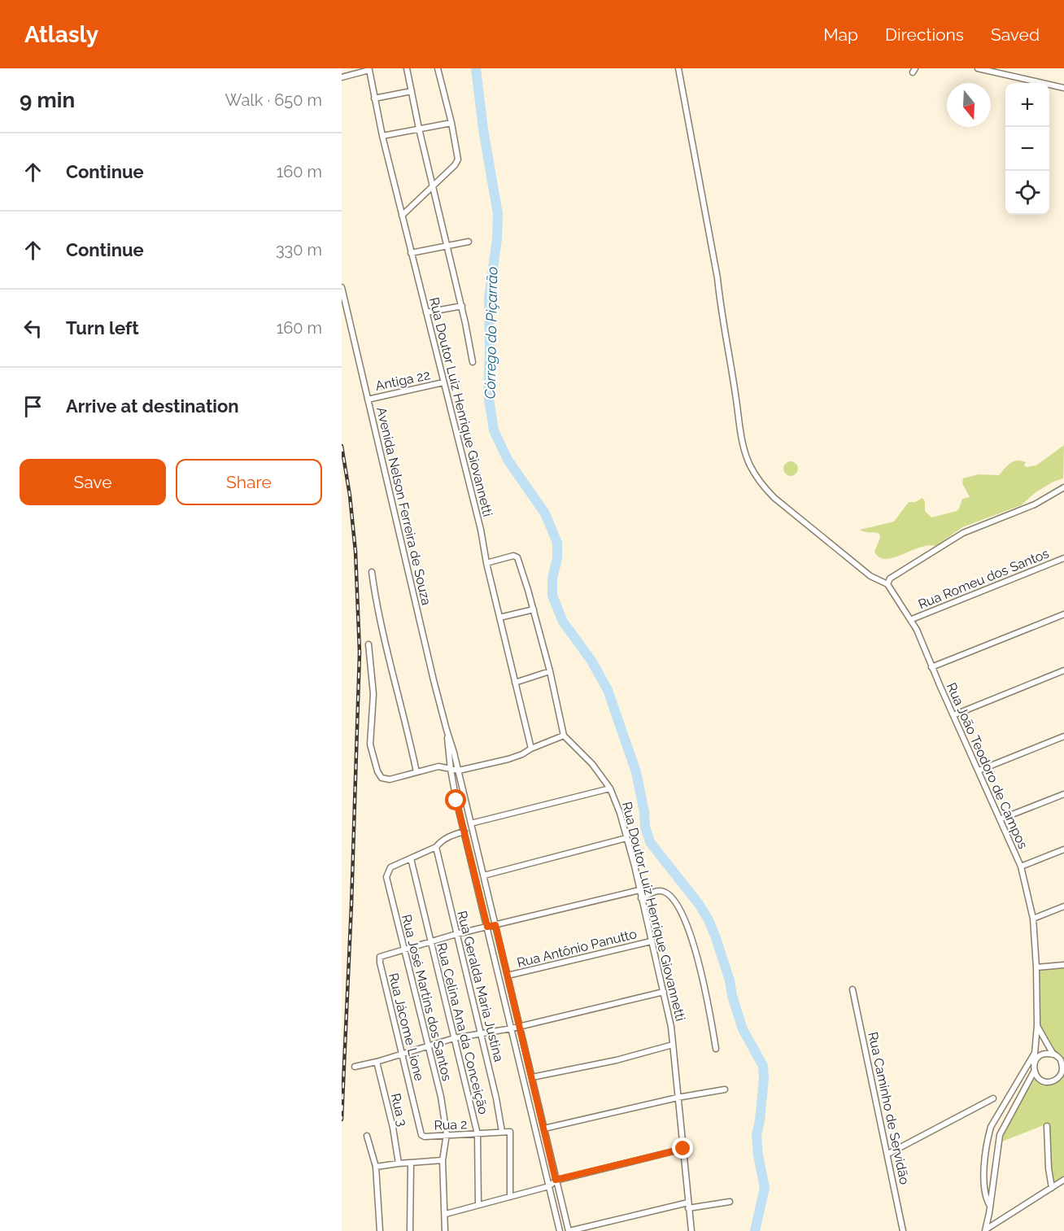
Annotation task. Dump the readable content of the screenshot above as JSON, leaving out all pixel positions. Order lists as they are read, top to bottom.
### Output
{
  "streets": {
    "street": [
      "Antiga 22",
      "Rua Doutor Luiz Henrique Giovannetti",
      "Avenida Nelson Ferreira de Souza",
      "Rua Romeu dos Santos",
      "Rua João Teodoro de Campos",
      "Rua Antônio Panutto",
      "Rua Geralda Maria Justina",
      "Rua José Martins dos Santos",
      "Rua Jácome Lione",
      "Rua Celina Ana da Conceição",
      "Rua Caminho de Servidão",
      "Rua 3",
      "Rua 2"
    ]
  },
  "crossings": [
    ["Antiga 22", "Rua Doutor Luiz Henrique Giovannetti"],
    ["Antiga 22", "Avenida Nelson Ferreira de Souza"],
    ["Rua Doutor Luiz Henrique Giovannetti", "Rua Antônio Panutto"],
    ["Rua Doutor Luiz Henrique Giovannetti", "Rua Jácome Lione"],
    ["Avenida Nelson Ferreira de Souza", "Rua Antônio Panutto"],
    ["Avenida Nelson Ferreira de Souza", "Rua Jácome Lione"],
    ["Rua Romeu dos Santos", "Rua João Teodoro de Campos"],
    ["Rua Geralda Maria Justina", "Rua Jácome Lione"],
    ["Rua Geralda Maria Justina", "Rua 2"],
    ["Rua José Martins dos Santos", "Rua Jácome Lione"],
    ["Rua José Martins dos Santos", "Rua Celina Ana da Conceição"],
    ["Rua José Martins dos Santos", "Rua 2"],
    ["Rua Jácome Lione", "Rua Celina Ana da Conceição"],
    ["Rua Jácome Lione", "Rua 2"],
    ["Rua Celina Ana da Conceição", "Rua 2"]
  ],
  "water": ["Córrego do Piçarrão"],
  "north": "bottom",
  "page": {
    "header": "Atlasly",
    "nav": ["Map", "Directions", "Saved"],
    "heading": ["9 min", "Walk · 650 m"],
    "map_buttons": ["+", "−"],
    "list": [
      ["Continue", "160 m"],
      ["Continue", "330 m"],
      ["Turn left", "160 m"],
      "Arrive at destination"
    ],
    "buttons": ["Save", "Share"]
  }
}
